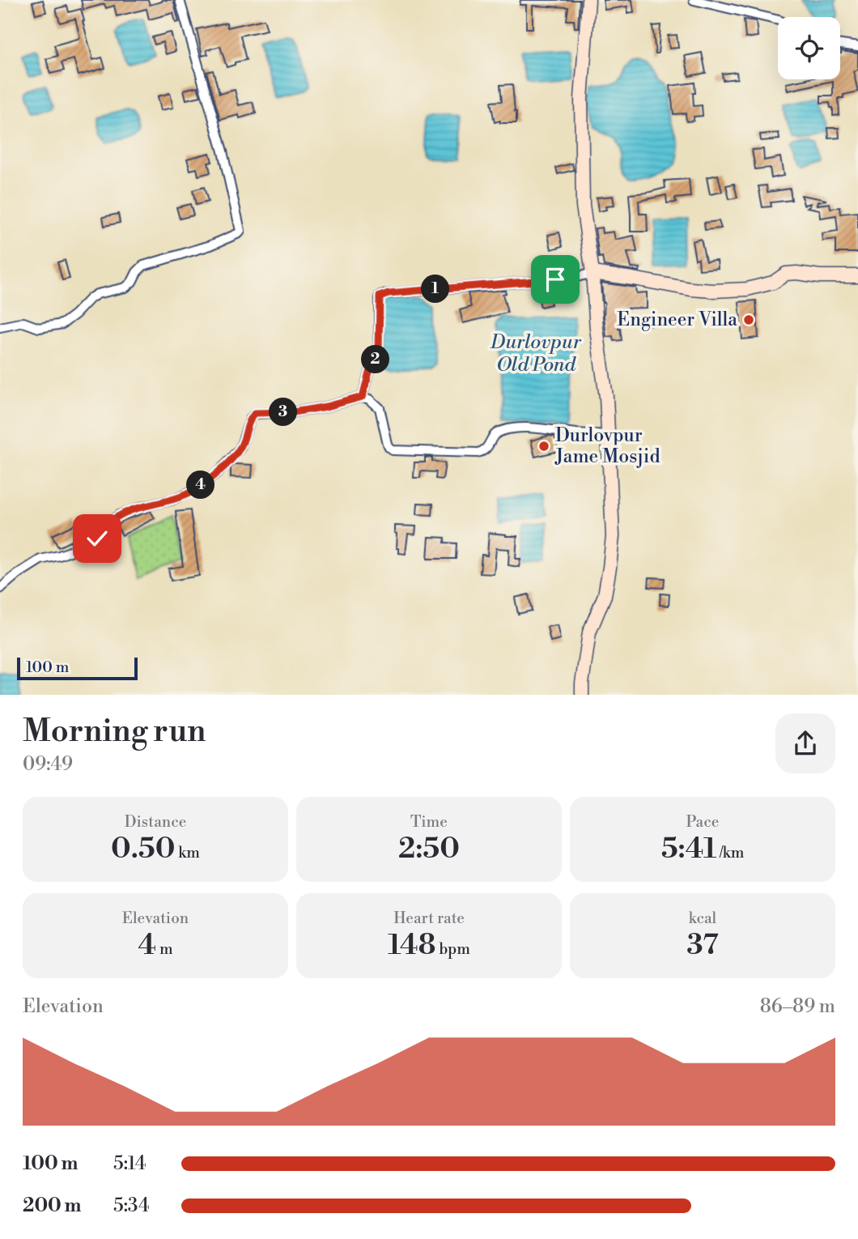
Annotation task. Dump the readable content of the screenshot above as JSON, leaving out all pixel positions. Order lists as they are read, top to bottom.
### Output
{
  "water": ["Durlovpur Old Pond"],
  "places": ["Engineer Villa", "Durlovpur Jame Mosjid"],
  "scale_bar": "100 m",
  "page": {
    "pins": [
      "1",
      "2",
      "3",
      "4"
    ],
    "scale": "100 m",
    "heading": ["Morning run", "09:49"],
    "stats": [
      ["Distance", "0.50 km"],
      ["Time", "2:50"],
      ["Pace", "5:41 /km"],
      ["Elevation", "4 m"],
      ["Heart rate", "148 bpm"],
      ["kcal", "37"]
    ],
    "chart": ["Elevation", "86–89 m"],
    "list": [
      {
        "name": "100 m",
        "note": "5:14"
      },
      {
        "name": "200 m",
        "note": "5:34"
      }
    ]
  }
}
